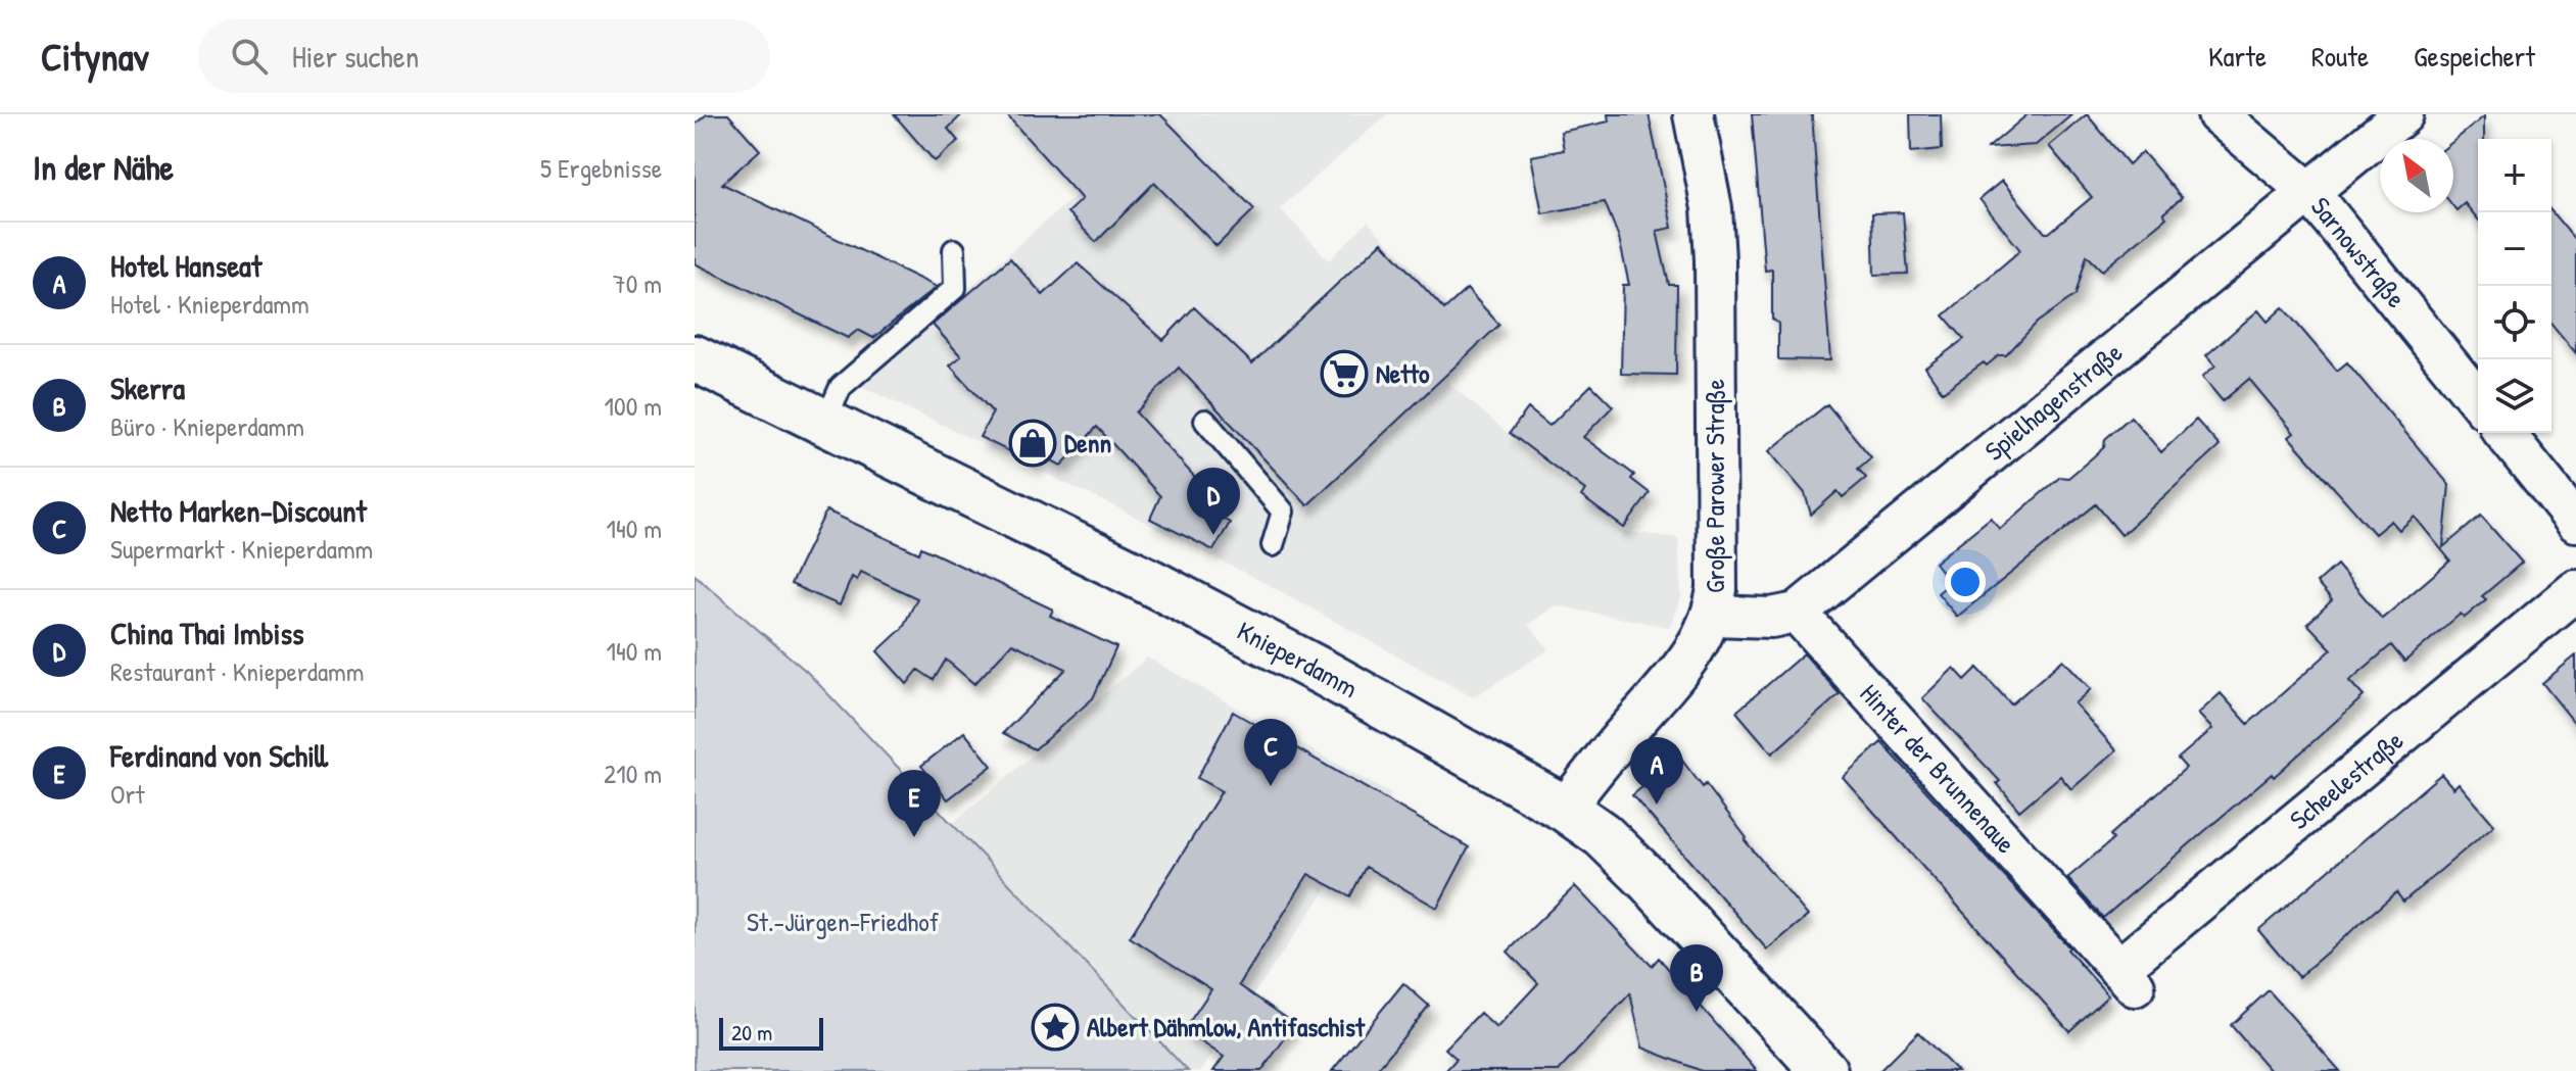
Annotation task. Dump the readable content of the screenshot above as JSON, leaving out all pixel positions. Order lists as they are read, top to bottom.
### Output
{
  "streets": {
    "main road": ["Knieperdamm"],
    "street": [
      "Sarnowstraße",
      "Spielhagenstraße",
      "Große Parower Straße",
      "Hinter der Brunnenaue",
      "Scheelestraße"
    ]
  },
  "crossings": [
    ["Sarnowstraße", "Spielhagenstraße"],
    ["Spielhagenstraße", "Hinter der Brunnenaue"],
    ["Große Parower Straße", "Knieperdamm"],
    ["Hinter der Brunnenaue", "Scheelestraße"]
  ],
  "parks": ["St.-Jürgen-Friedhof"],
  "places": {
    "supermarket": ["Netto"],
    "shop": ["Denn"],
    "place": ["Albert Dähmlow, Antifaschist"]
  },
  "scale_bar": "20 m",
  "north": "top left",
  "page": {
    "header": "Citynav",
    "search": "Hier suchen",
    "nav": ["Karte", "Route", "Gespeichert"],
    "heading": ["In der Nähe", "5 Ergebnisse"],
    "map_buttons": ["+", "−"],
    "list": [
      {
        "mark": "A",
        "name": "Hotel Hanseat",
        "note": "Hotel · Knieperdamm",
        "value": "70 m"
      },
      {
        "mark": "B",
        "name": "Skerra",
        "note": "Büro · Knieperdamm",
        "value": "100 m"
      },
      {
        "mark": "C",
        "name": "Netto Marken-Discount",
        "note": "Supermarkt · Knieperdamm",
        "value": "140 m"
      },
      {
        "mark": "D",
        "name": "China Thai Imbiss",
        "note": "Restaurant · Knieperdamm",
        "value": "140 m"
      },
      {
        "mark": "E",
        "name": "Ferdinand von Schill",
        "note": "Ort",
        "value": "210 m"
      }
    ],
    "pins": [
      "D",
      "C",
      "A",
      "E",
      "B"
    ],
    "scale": "20 m"
  }
}
